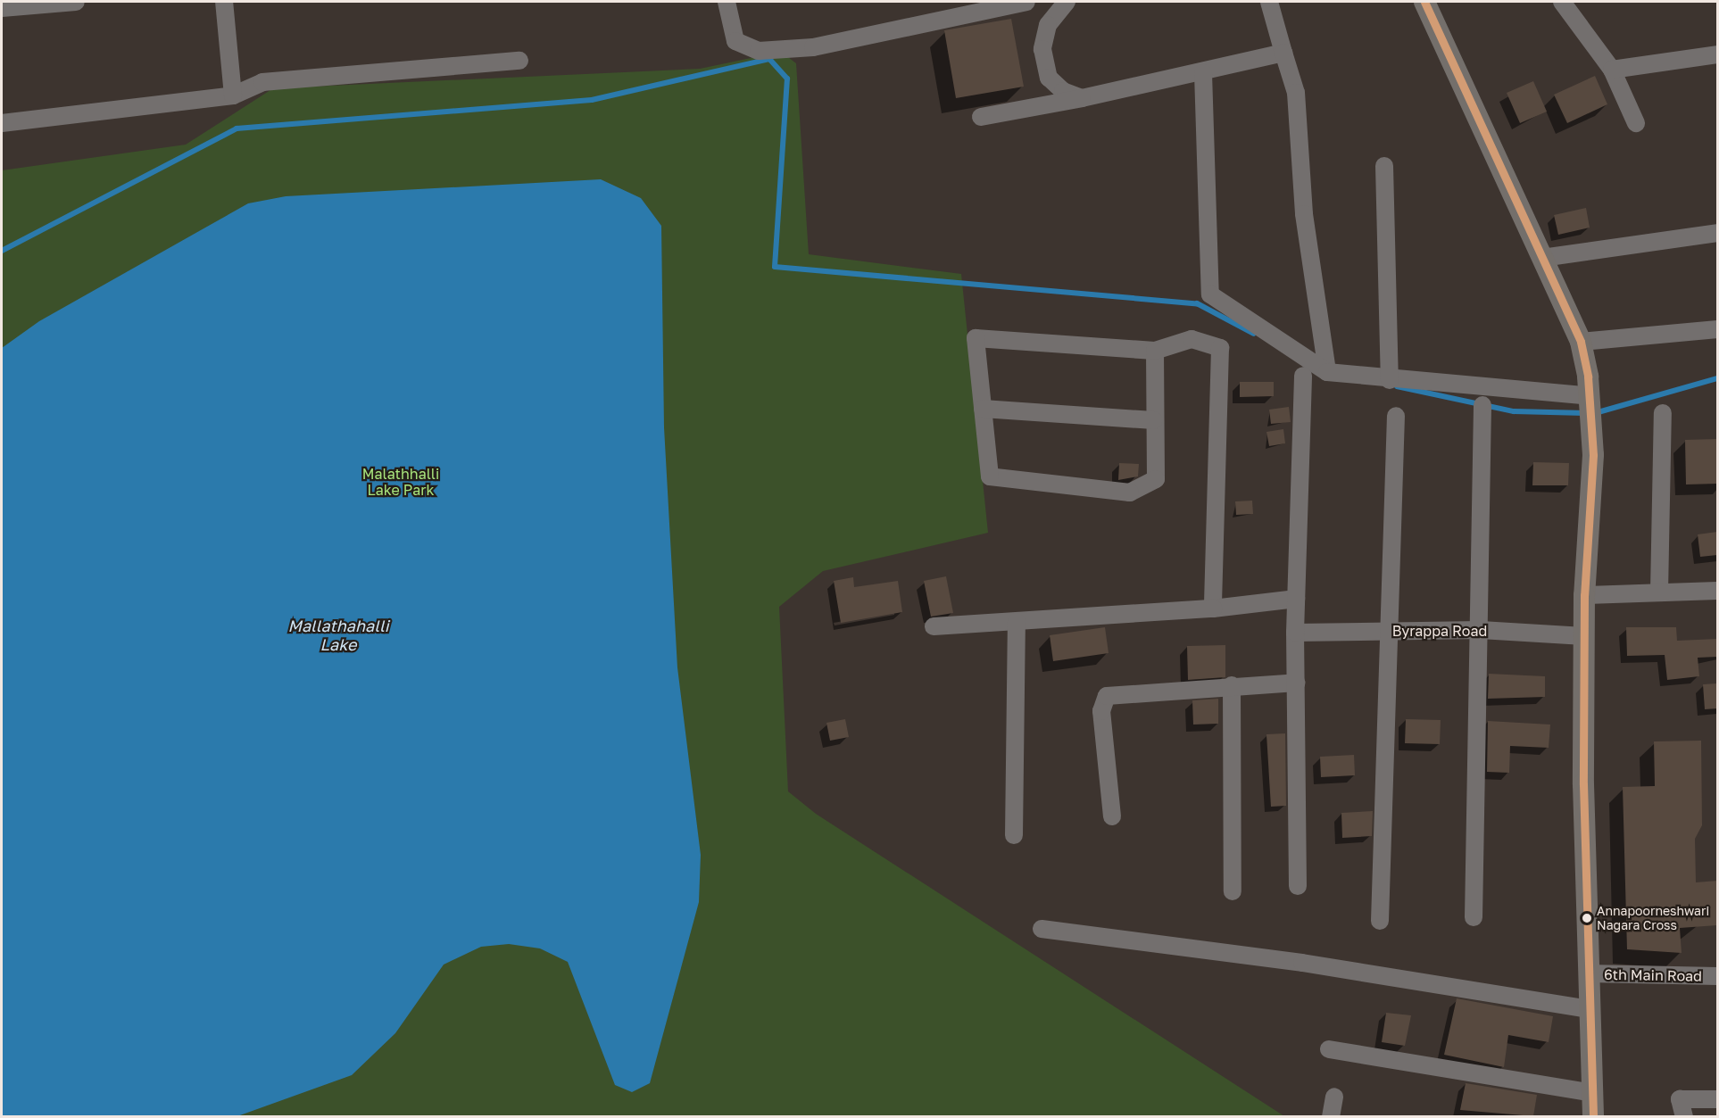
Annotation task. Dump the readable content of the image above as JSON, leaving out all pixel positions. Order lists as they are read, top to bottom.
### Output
{
  "streets": {
    "street": ["Byrappa Road", "6th Main Road"]
  },
  "water": ["Mallathahalli Lake"],
  "parks": ["Malathhalli Lake Park"],
  "places": ["Annapoorneshwari Nagara Cross"]
}
